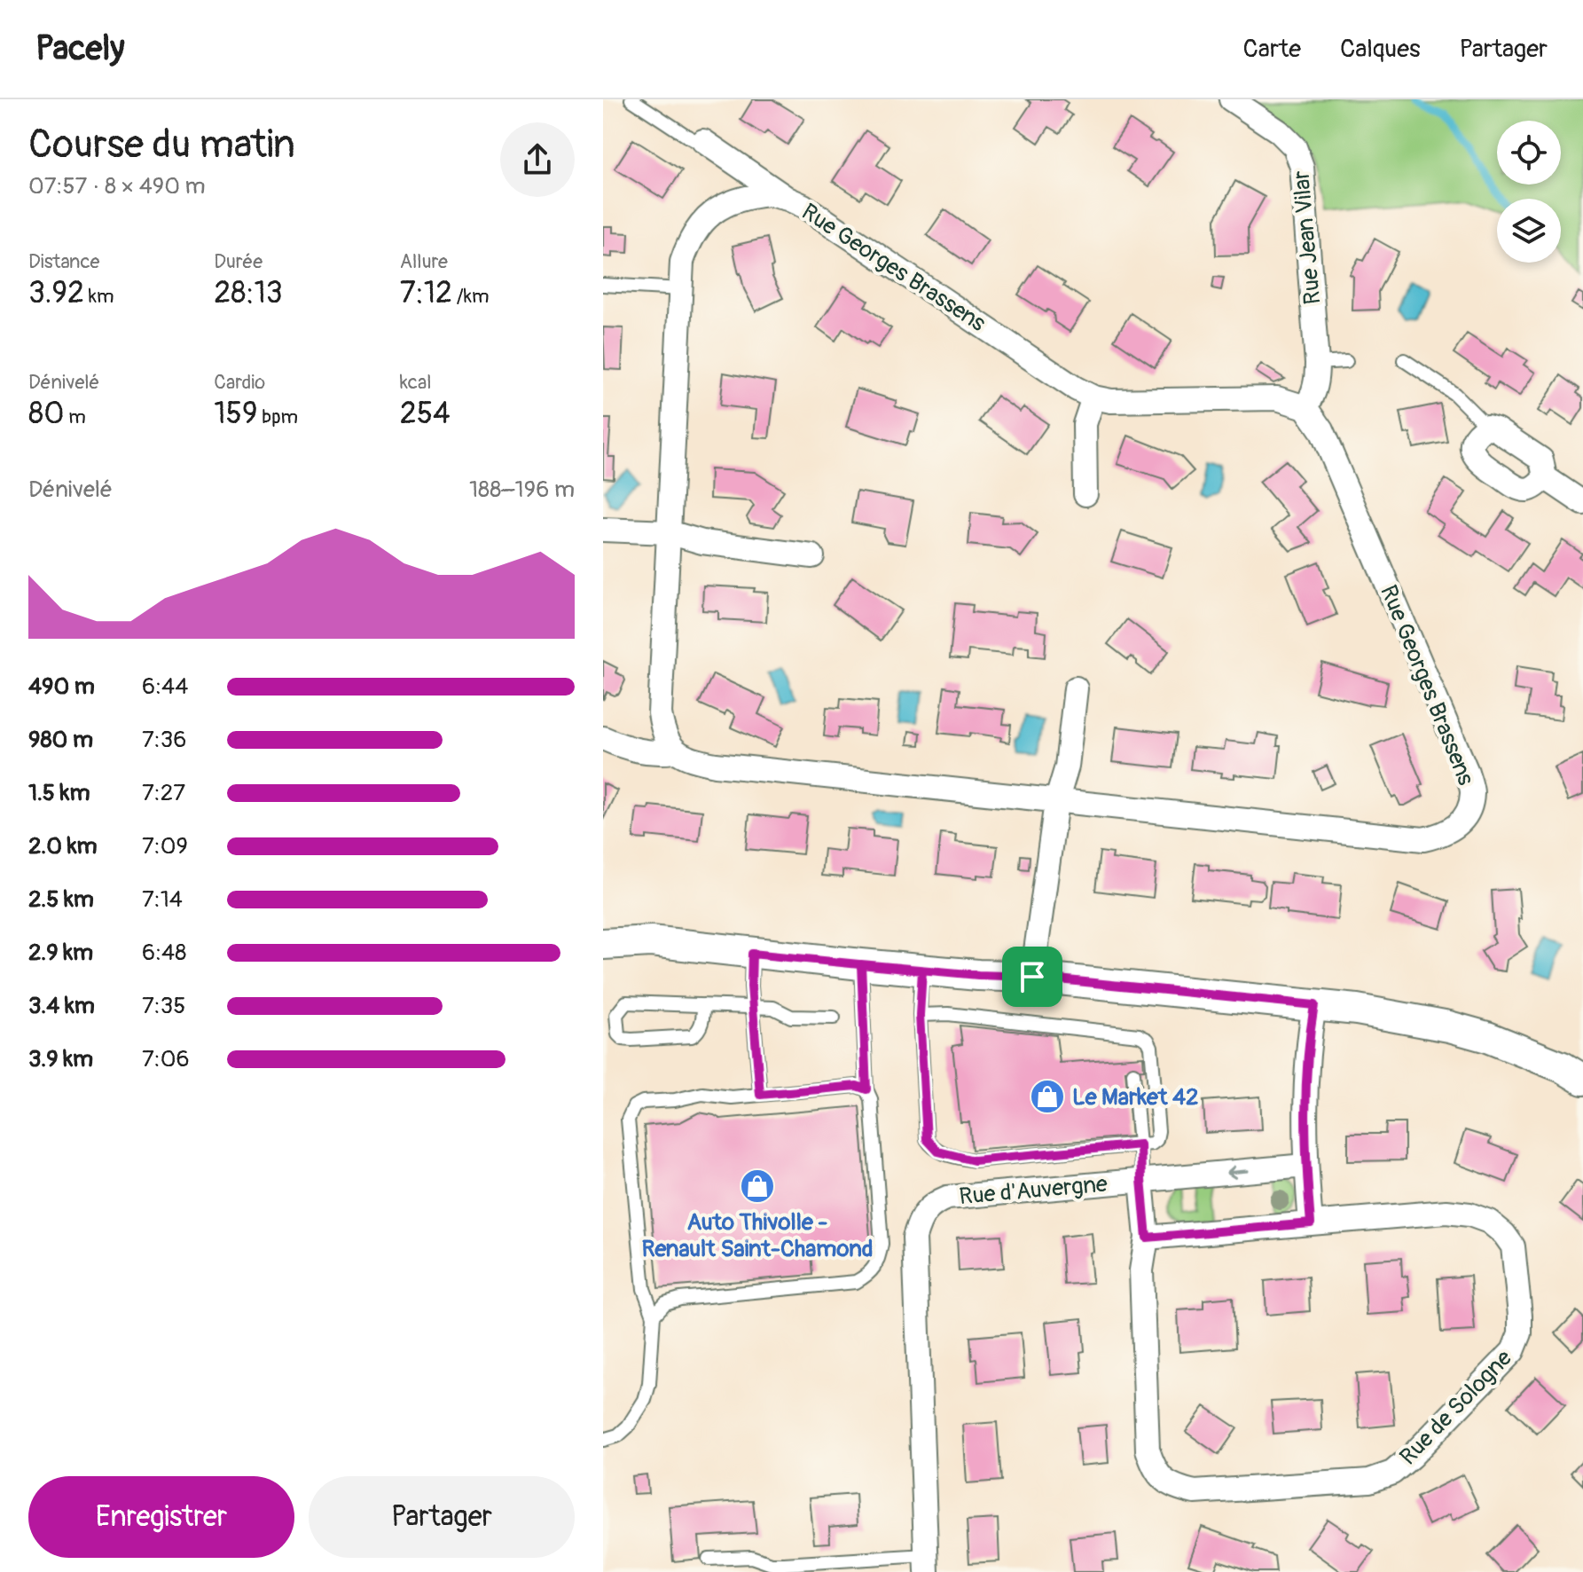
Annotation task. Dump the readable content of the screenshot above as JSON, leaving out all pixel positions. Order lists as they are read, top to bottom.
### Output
{
  "streets": {
    "street": [
      "Rue Jean Vilar",
      "Rue Georges Brassens",
      "Rue d'Auvergne",
      "Rue de Sologne"
    ]
  },
  "crossings": [
    ["Rue Jean Vilar", "Rue Georges Brassens"],
    ["Rue d'Auvergne", "Rue de Sologne"]
  ],
  "places": {
    "shop": ["Le Market 42", "Auto Thivolle - Renault Saint-Chamond"]
  },
  "page": {
    "header": "Pacely",
    "nav": ["Carte", "Calques", "Partager"],
    "heading": ["Course du matin", "07:57 · 8 × 490 m"],
    "stats": [
      ["Distance", "3.92 km"],
      ["Durée", "28:13"],
      ["Allure", "7:12 /km"],
      ["Dénivelé", "80 m"],
      ["Cardio", "159 bpm"],
      ["kcal", "254"]
    ],
    "chart": ["Dénivelé", "188–196 m"],
    "list": [
      {
        "name": "490 m",
        "note": "6:44"
      },
      {
        "name": "980 m",
        "note": "7:36"
      },
      {
        "name": "1.5 km",
        "note": "7:27"
      },
      {
        "name": "2.0 km",
        "note": "7:09"
      },
      {
        "name": "2.5 km",
        "note": "7:14"
      },
      {
        "name": "2.9 km",
        "note": "6:48"
      },
      {
        "name": "3.4 km",
        "note": "7:35"
      },
      {
        "name": "3.9 km",
        "note": "7:06"
      }
    ],
    "buttons": ["Enregistrer", "Partager"]
  }
}
